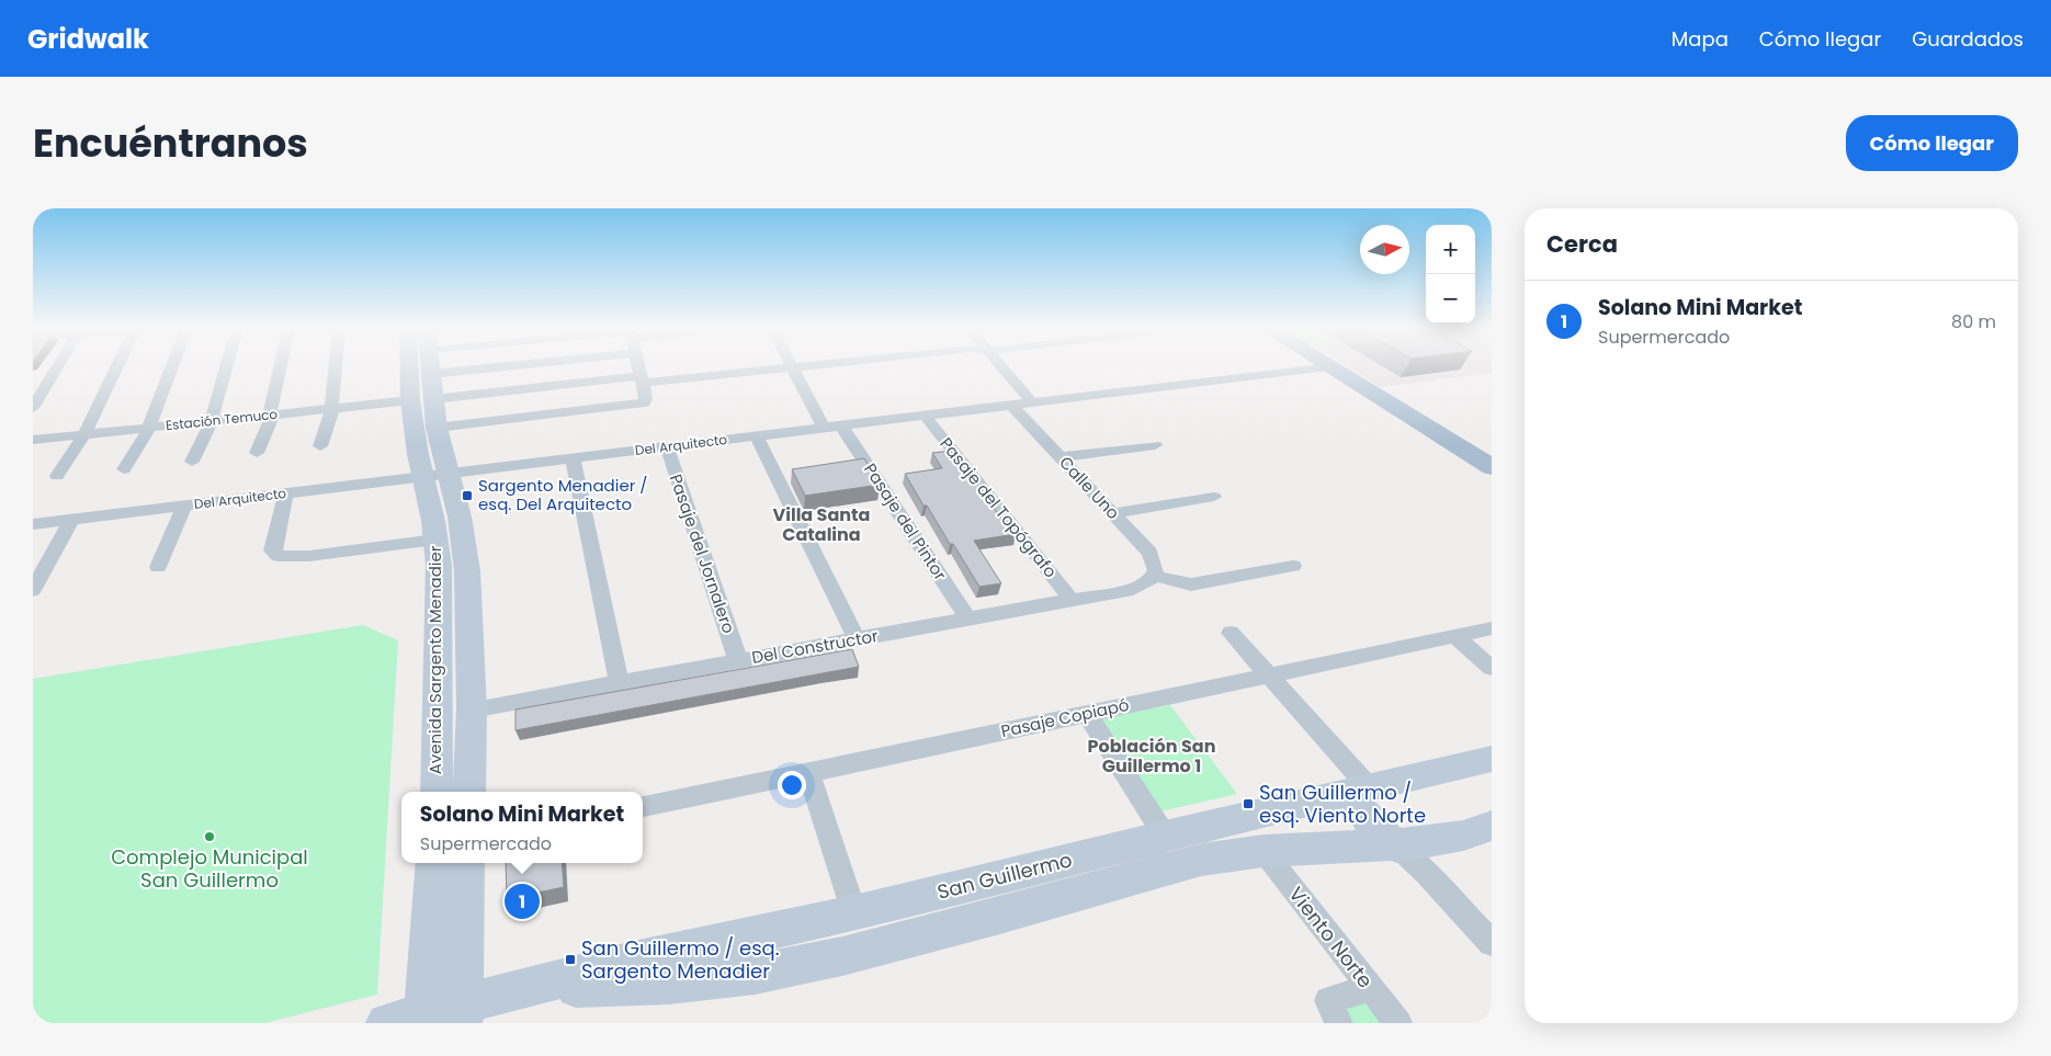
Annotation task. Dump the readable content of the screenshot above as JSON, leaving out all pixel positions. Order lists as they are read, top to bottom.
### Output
{
  "streets": {
    "street": [
      "Estación Temuco",
      "Del Arquitecto",
      "Calle Uno",
      "Pasaje del Topógrafo",
      "Pasaje del Pintor",
      "Pasaje del Jornalero",
      "Del Constructor",
      "Avenida Sargento Menadier",
      "Pasaje Copiapó",
      "San Guillermo",
      "Viento Norte"
    ]
  },
  "crossings": [
    ["Estación Temuco", "Avenida Sargento Menadier"],
    ["Del Arquitecto", "Calle Uno"],
    ["Del Arquitecto", "Pasaje del Topógrafo"],
    ["Del Arquitecto", "Pasaje del Pintor"],
    ["Del Arquitecto", "Pasaje del Jornalero"],
    ["Del Arquitecto", "Avenida Sargento Menadier"],
    ["Calle Uno", "Del Constructor"],
    ["Pasaje del Topógrafo", "Del Constructor"],
    ["Pasaje del Pintor", "Del Constructor"],
    ["Pasaje del Jornalero", "Del Constructor"],
    ["Del Constructor", "Avenida Sargento Menadier"],
    ["San Guillermo", "Viento Norte"]
  ],
  "districts": ["Villa Santa Catalina", "Población San Guillermo 1"],
  "places": {
    "transit": ["Sargento Menadier / esq. Del Arquitecto", "San Guillermo / esq. Viento Norte", "San Guillermo / esq. Sargento Menadier"],
    "other": ["Complejo Municipal San Guillermo"]
  },
  "north": "right",
  "page": {
    "header": "Gridwalk",
    "nav": ["Mapa", "Cómo llegar", "Guardados"],
    "title": "Encuéntranos",
    "buttons": "Cómo llegar",
    "heading": "Cerca",
    "map_buttons": ["+", "−"],
    "list": [
      {
        "mark": "1",
        "name": "Solano Mini Market",
        "note": "Supermercado",
        "value": "80 m"
      }
    ],
    "popup": ["Solano Mini Market", "Supermercado"],
    "pins": "1"
  }
}
